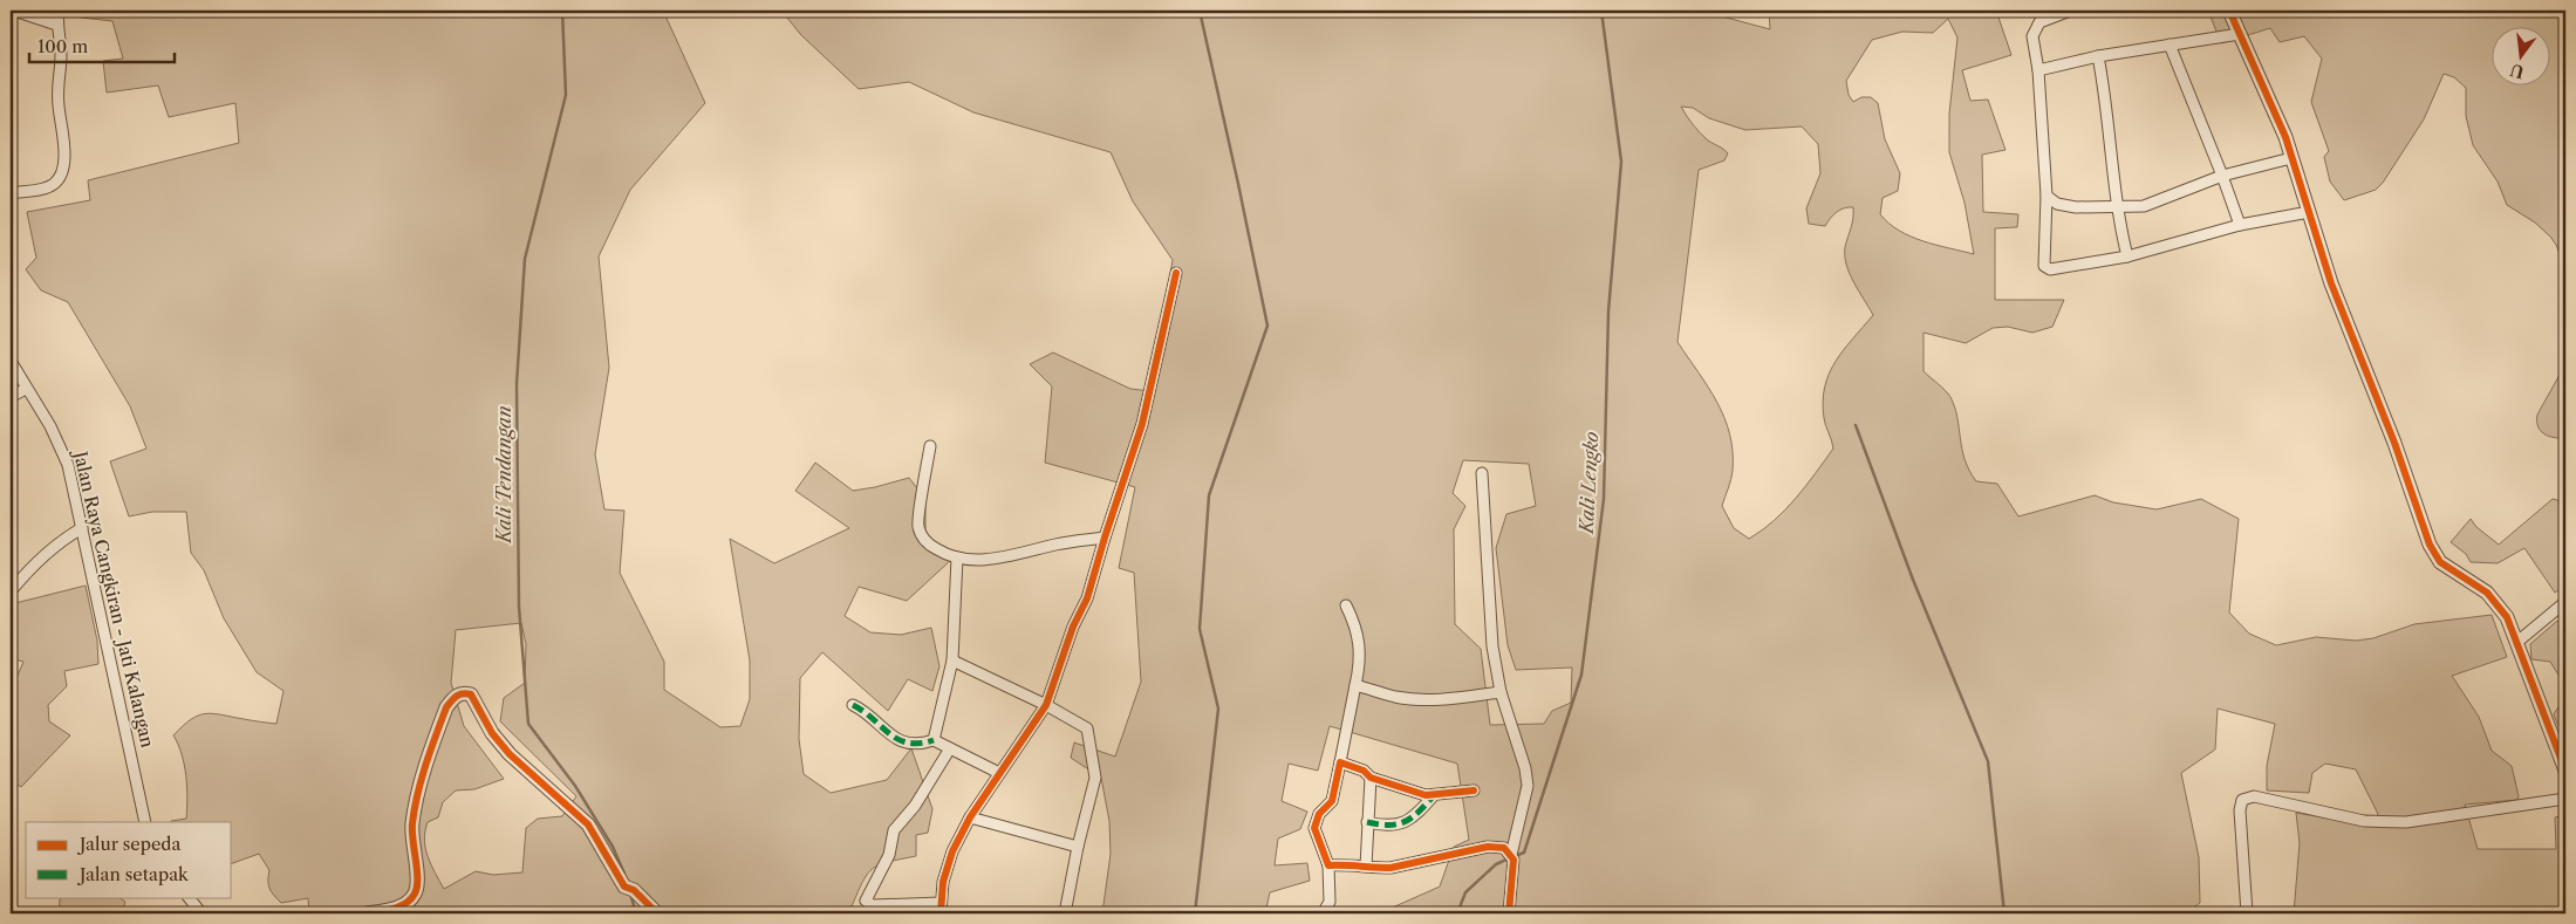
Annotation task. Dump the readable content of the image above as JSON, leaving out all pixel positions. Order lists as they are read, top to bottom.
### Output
{
  "streets": {
    "street": ["Jalan Raya Cangkiran - Jati Kalangan"]
  },
  "water": ["Kali Tendangan", "Kali Lengko"],
  "legend": ["Jalur sepeda", "Jalan setapak"],
  "scale_bar": "100 m",
  "north": "bottom"
}
